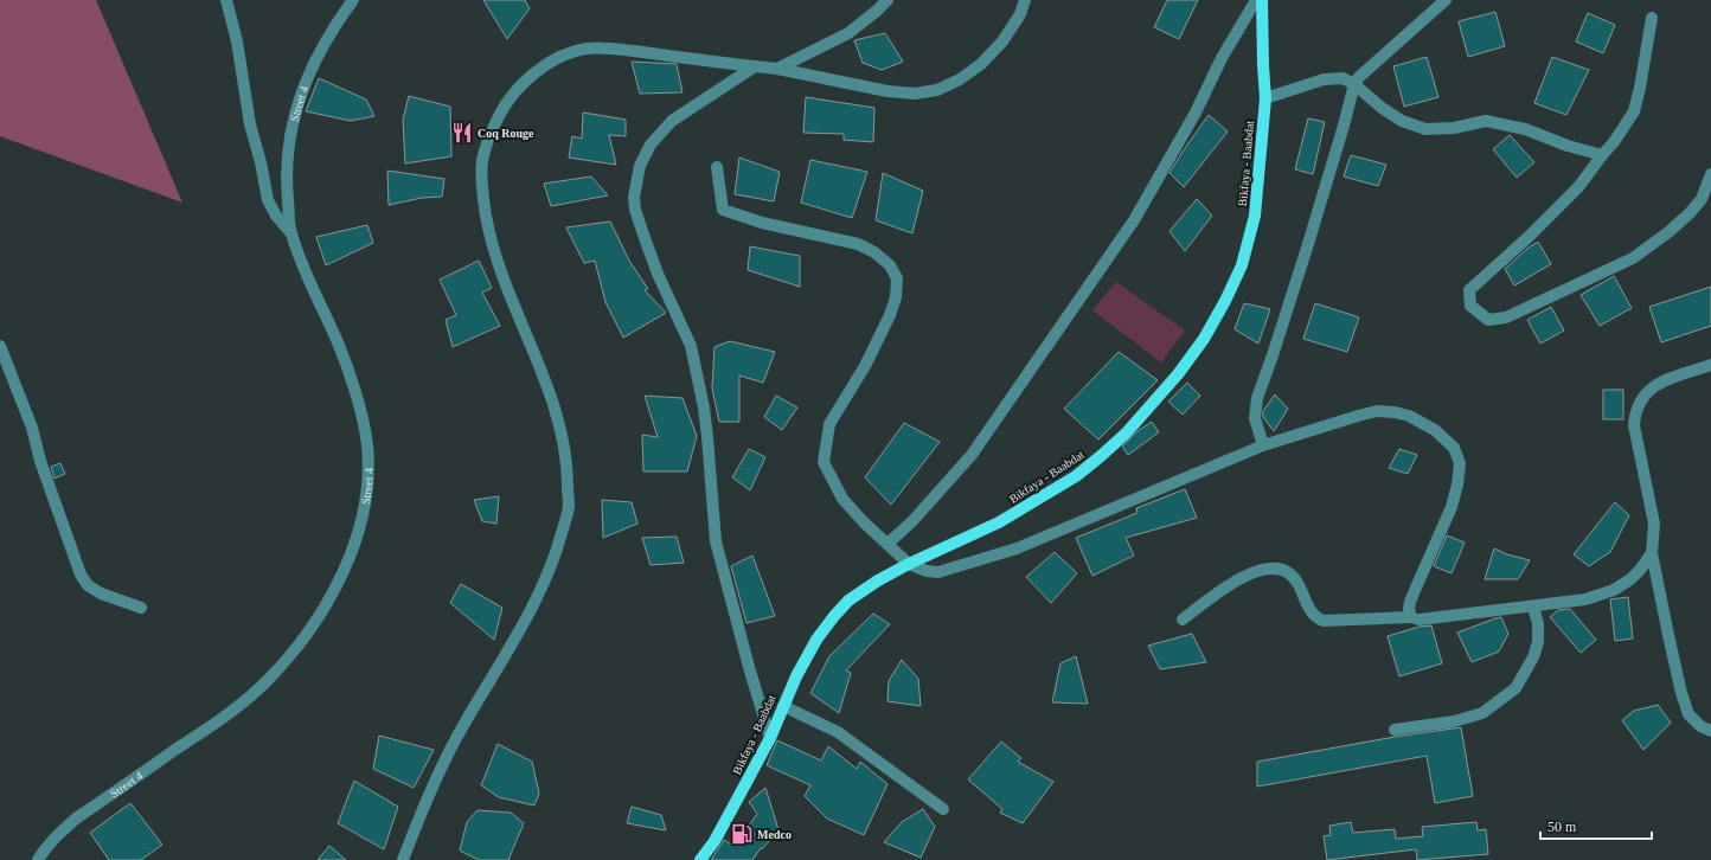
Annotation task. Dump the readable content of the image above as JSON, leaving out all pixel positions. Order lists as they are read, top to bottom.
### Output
{
  "streets": {
    "main road": ["Bikfaya - Baabdat"],
    "street": ["Street 4"]
  },
  "places": {
    "restaurant": ["Coq Rouge"],
    "fuel station": ["Medco"]
  },
  "scale_bar": "50 m"
}
